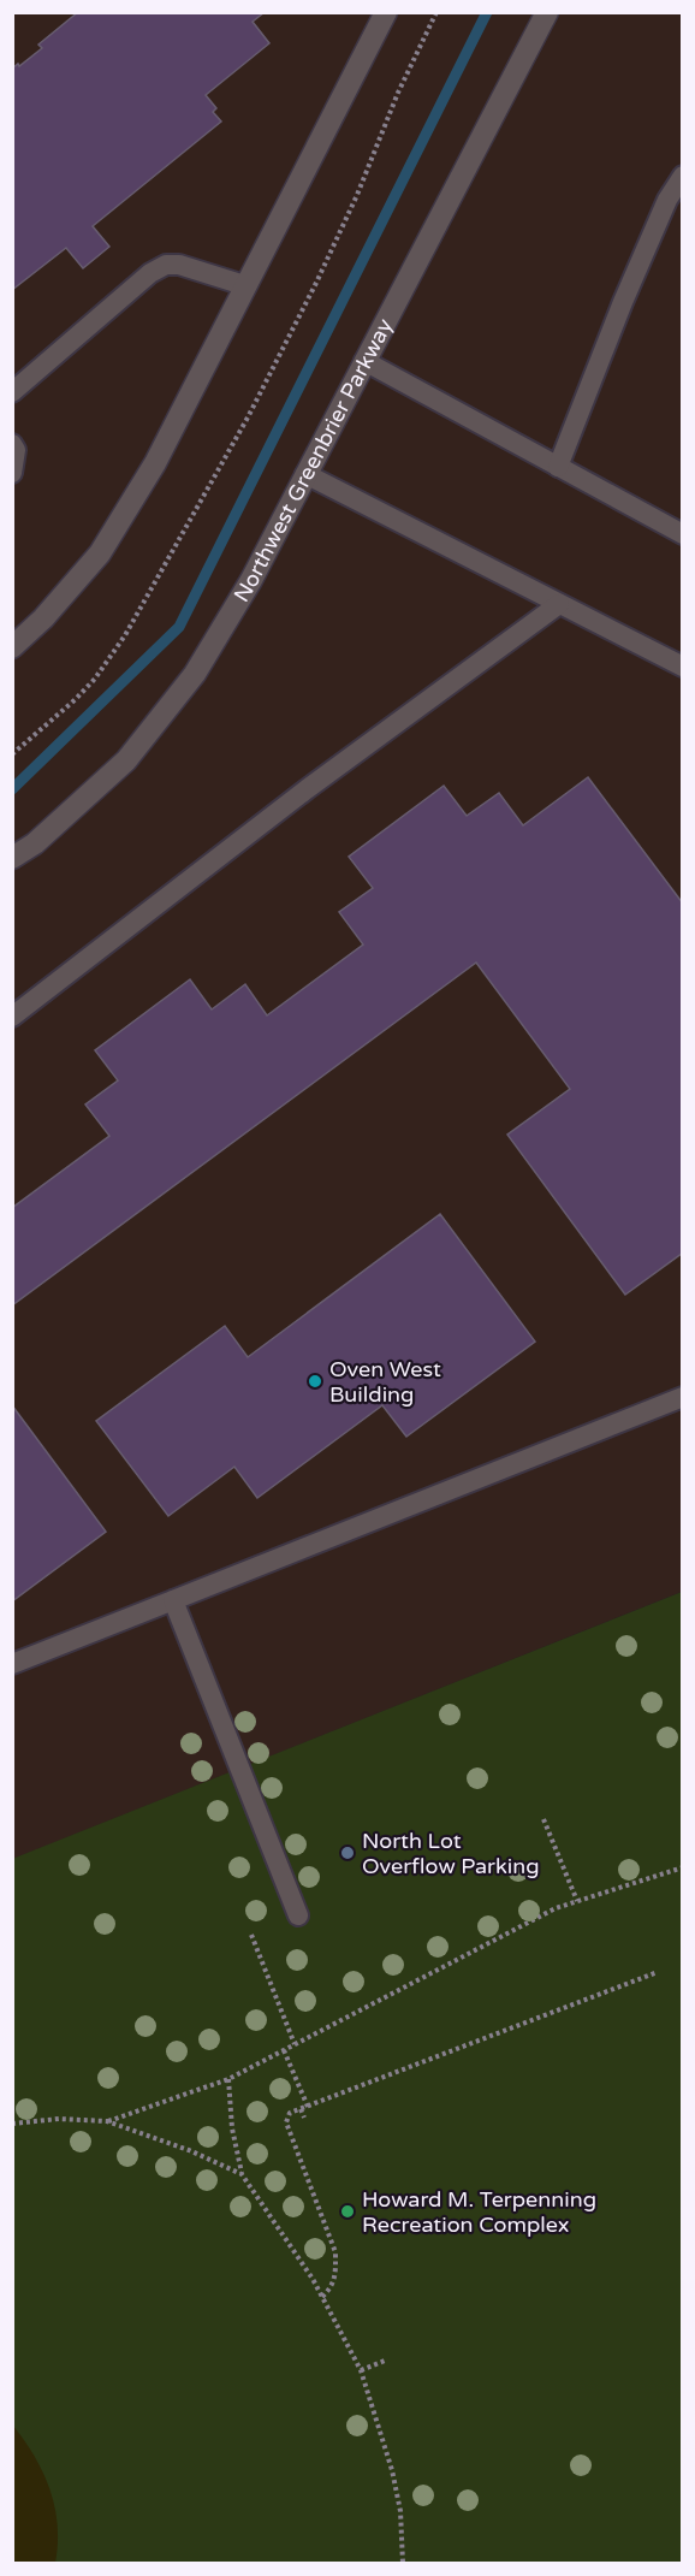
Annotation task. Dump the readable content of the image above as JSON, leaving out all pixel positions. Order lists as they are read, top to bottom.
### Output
{
  "streets": {
    "street": ["Northwest Greenbrier Parkway"]
  },
  "places": ["Oven West Building", "North Lot Overflow Parking", "Howard M. Terpenning Recreation Complex"]
}
